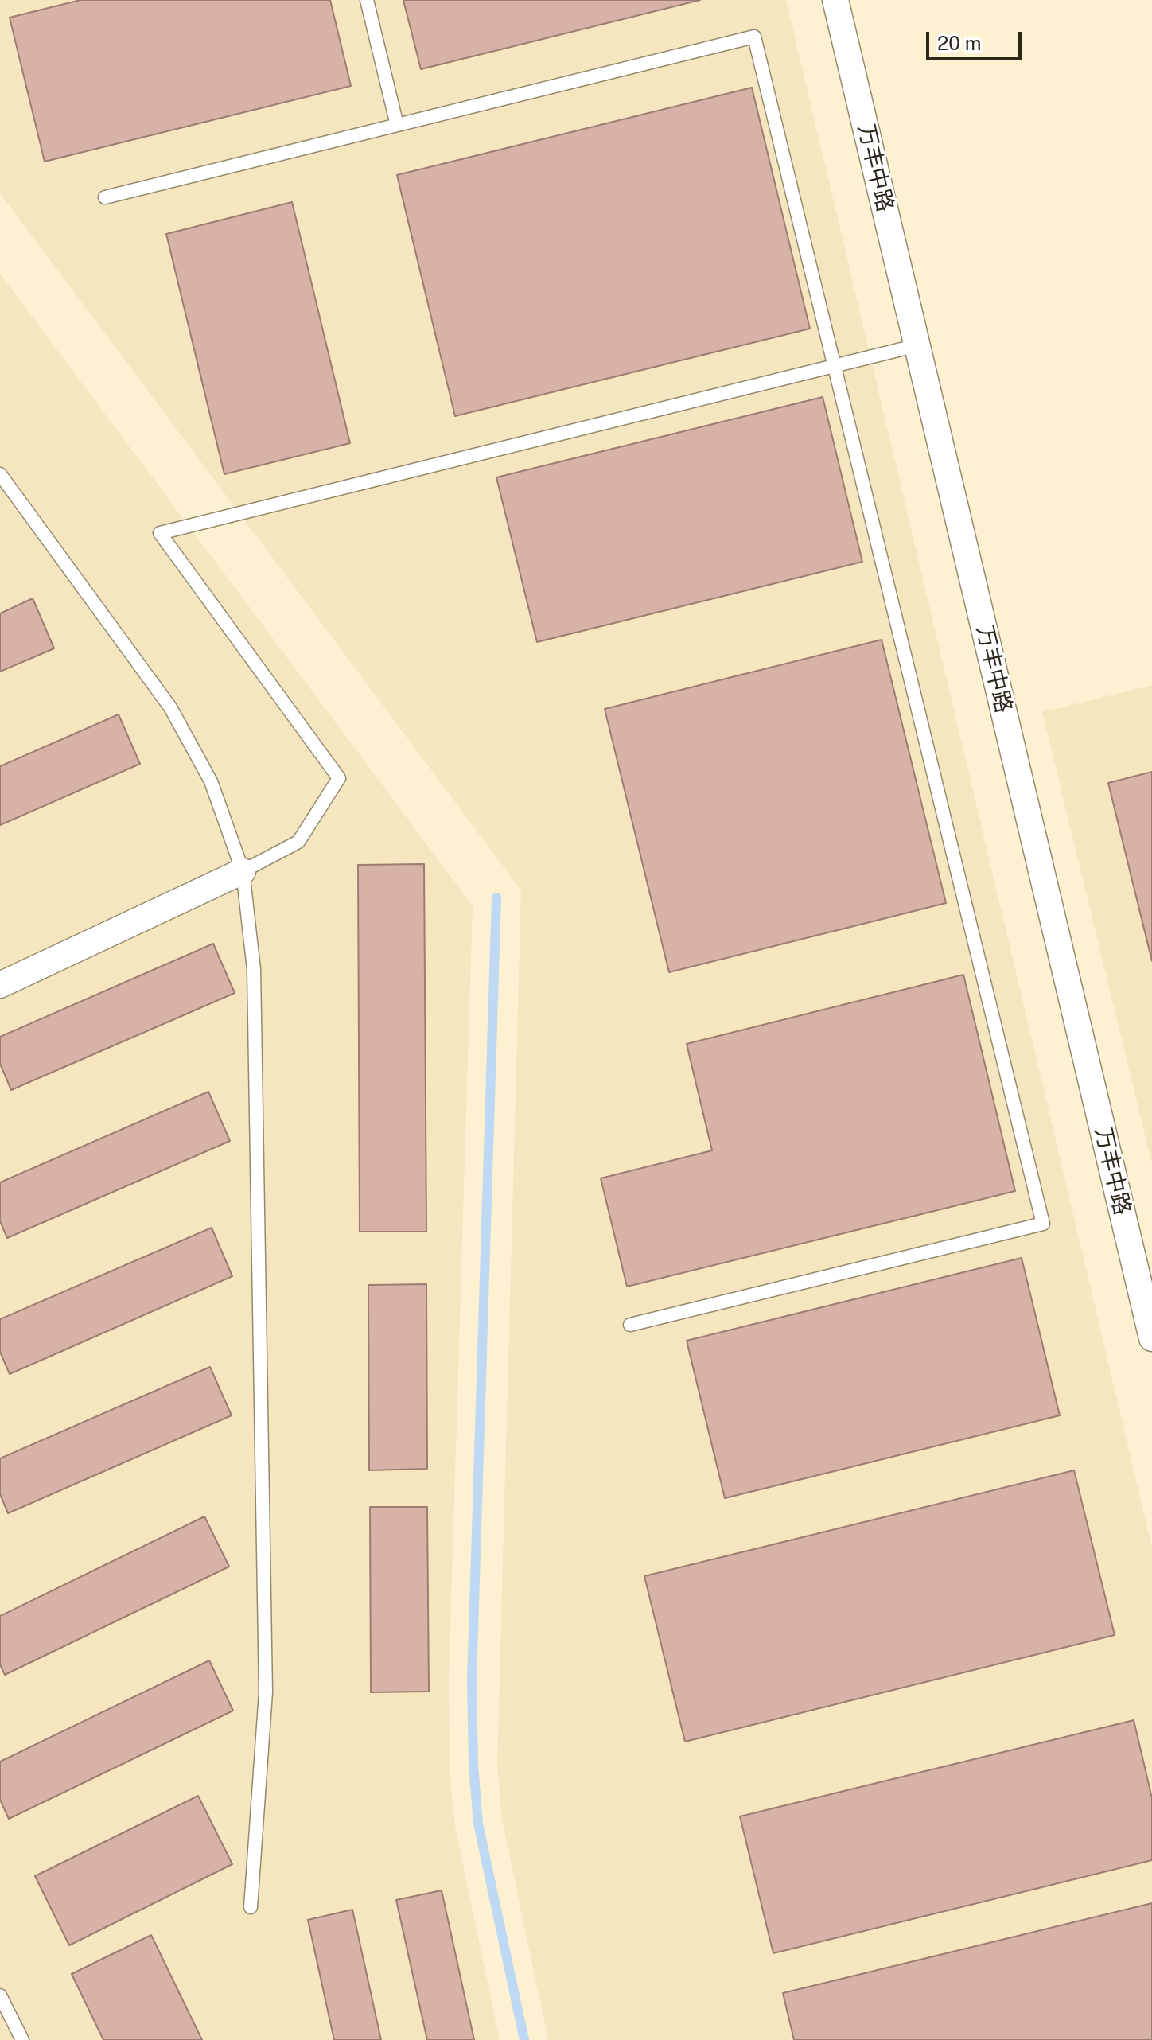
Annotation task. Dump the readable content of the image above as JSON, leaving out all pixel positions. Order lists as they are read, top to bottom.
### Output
{
  "streets": {
    "street": ["万丰中路"]
  },
  "scale_bar": "20 m"
}
